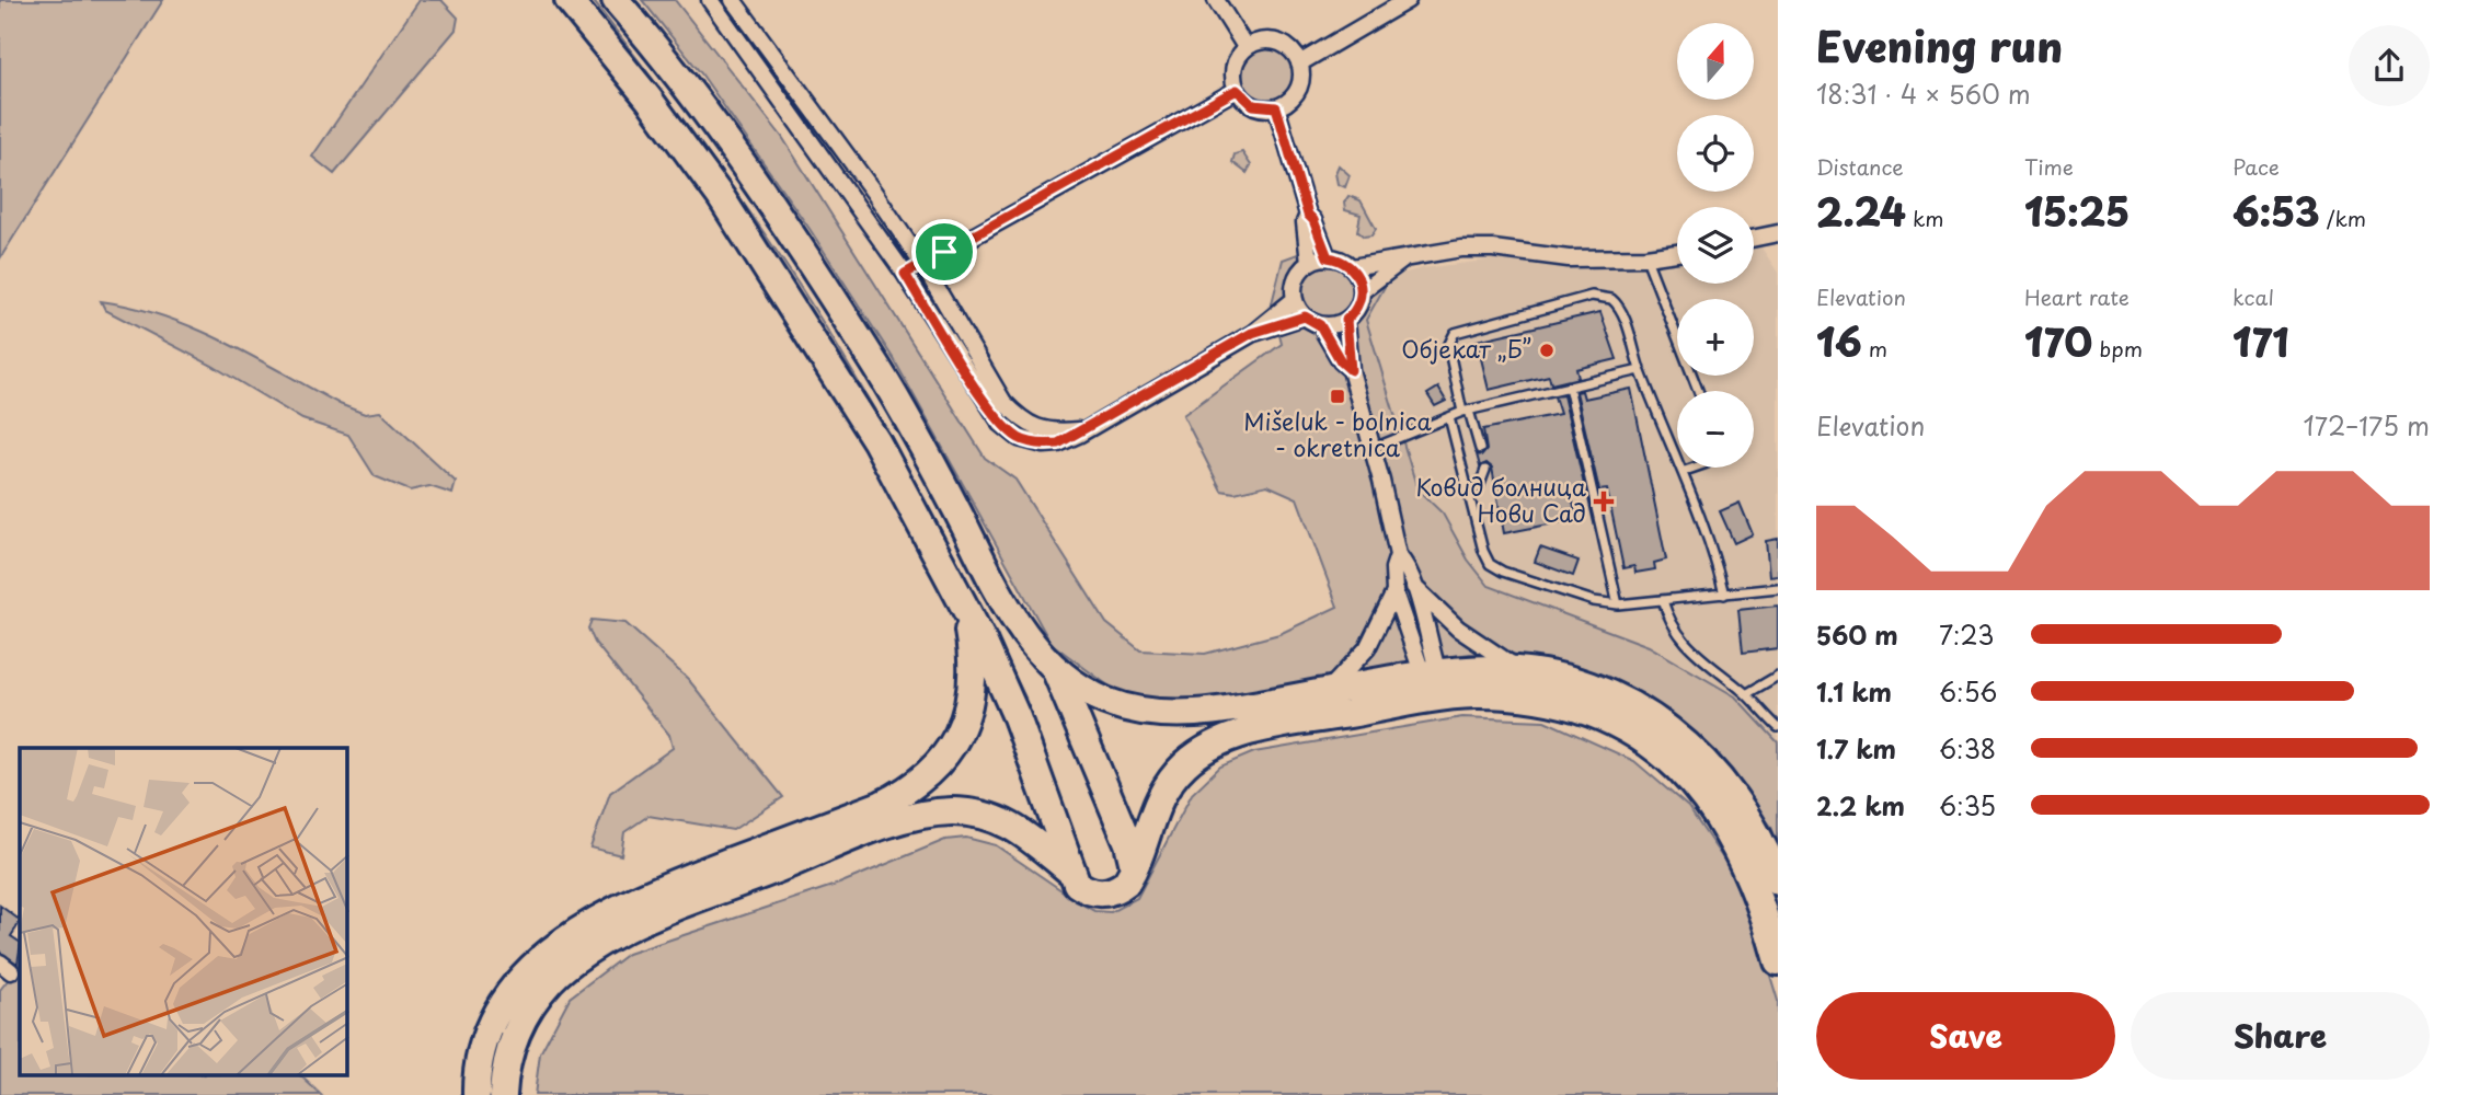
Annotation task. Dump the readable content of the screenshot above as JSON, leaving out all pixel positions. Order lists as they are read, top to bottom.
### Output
{
  "places": {
    "other": ["Објекат „Б”"],
    "transit": ["Mišeluk - bolnica - okretnica"],
    "health": ["Ковид болница Нови Сад"]
  },
  "north": "top",
  "page": {
    "heading": ["Evening run", "18:31 · 4 × 560 m"],
    "map_buttons": ["+", "−"],
    "stats": [
      ["Distance", "2.24 km"],
      ["Time", "15:25"],
      ["Pace", "6:53 /km"],
      ["Elevation", "16 m"],
      ["Heart rate", "170 bpm"],
      ["kcal", "171"]
    ],
    "chart": ["Elevation", "172–175 m"],
    "list": [
      {
        "name": "560 m",
        "note": "7:23"
      },
      {
        "name": "1.1 km",
        "note": "6:56"
      },
      {
        "name": "1.7 km",
        "note": "6:38"
      },
      {
        "name": "2.2 km",
        "note": "6:35"
      }
    ],
    "buttons": ["Save", "Share"]
  }
}
